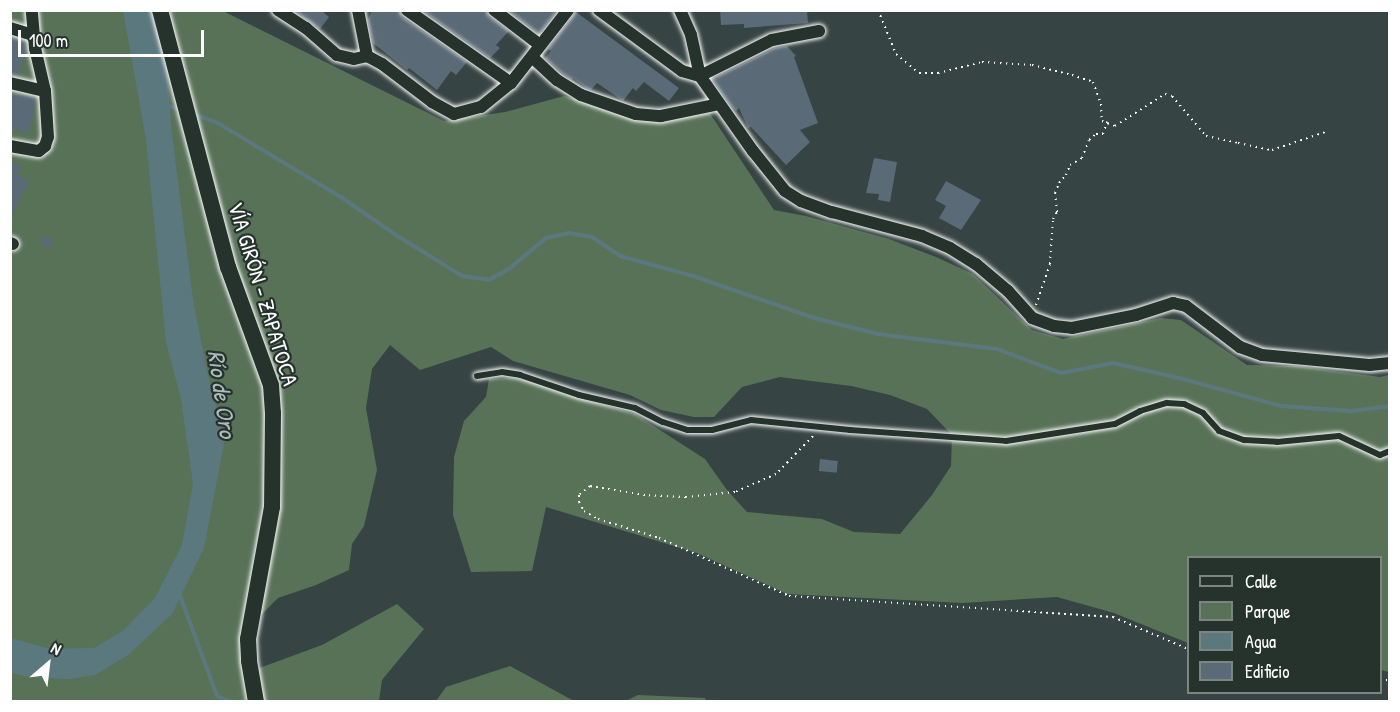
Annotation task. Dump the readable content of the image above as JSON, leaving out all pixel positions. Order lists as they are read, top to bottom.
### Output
{
  "streets": {
    "main road": ["VÍA GIRÓN - ZAPATOCA"]
  },
  "water": ["Río de Oro"],
  "legend": [
    "Calle",
    "Parque",
    "Agua",
    "Edificio"
  ],
  "scale_bar": "100 m",
  "north": "top right"
}
